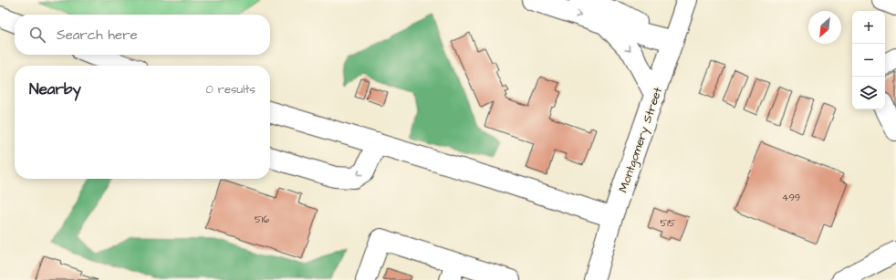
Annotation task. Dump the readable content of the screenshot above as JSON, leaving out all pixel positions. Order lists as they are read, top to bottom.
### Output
{
  "streets": {
    "main road": ["Montgomery Street"]
  },
  "house_numbers": ["499", "516", "515"],
  "north": "bottom left",
  "page": {
    "map_buttons": ["+", "−"],
    "search": "Search here",
    "heading": ["Nearby", "0 results"]
  }
}
